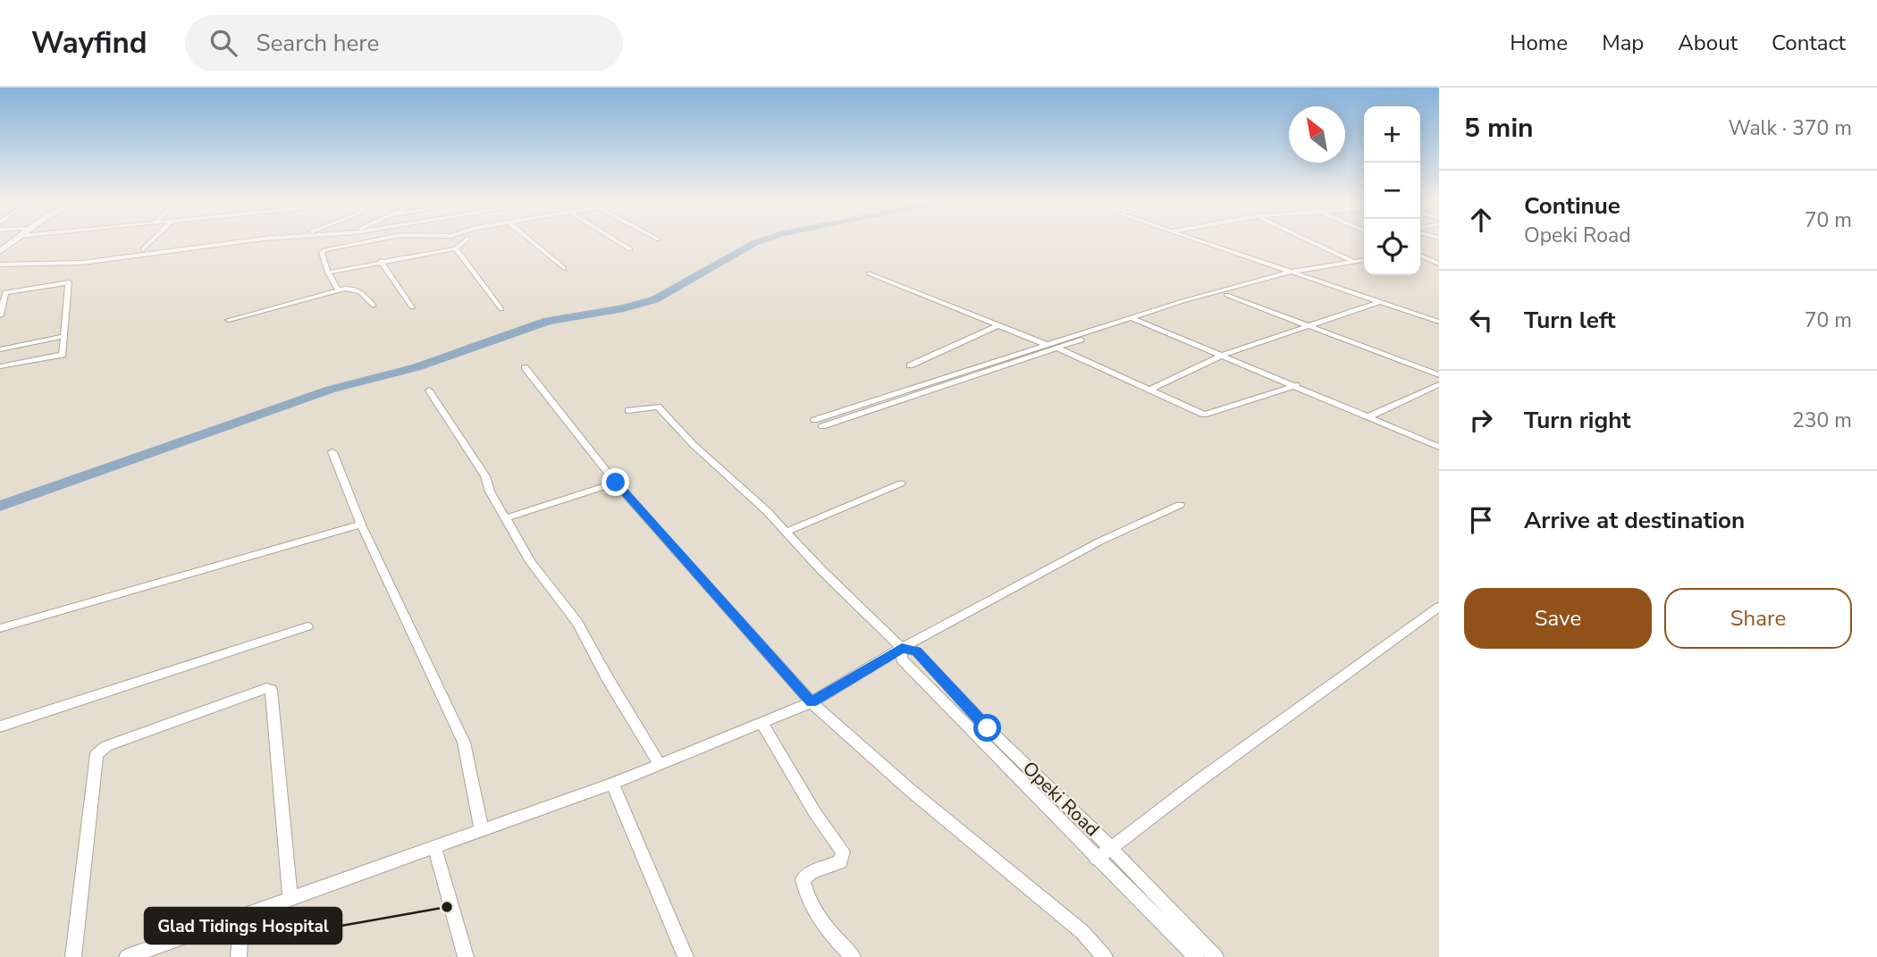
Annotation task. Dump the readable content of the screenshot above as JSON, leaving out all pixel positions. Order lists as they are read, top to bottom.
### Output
{
  "streets": {
    "street": ["Opeki Road"]
  },
  "places": ["Glad Tidings Hospital"],
  "north": "top left",
  "page": {
    "header": "Wayfind",
    "search": "Search here",
    "nav": [
      "Home",
      "Map",
      "About",
      "Contact"
    ],
    "heading": ["5 min", "Walk · 370 m"],
    "map_buttons": ["+", "−"],
    "list": [
      ["Continue", "Opeki Road", "70 m"],
      ["Turn left", "70 m"],
      ["Turn right", "230 m"],
      "Arrive at destination"
    ],
    "buttons": ["Save", "Share"]
  }
}
